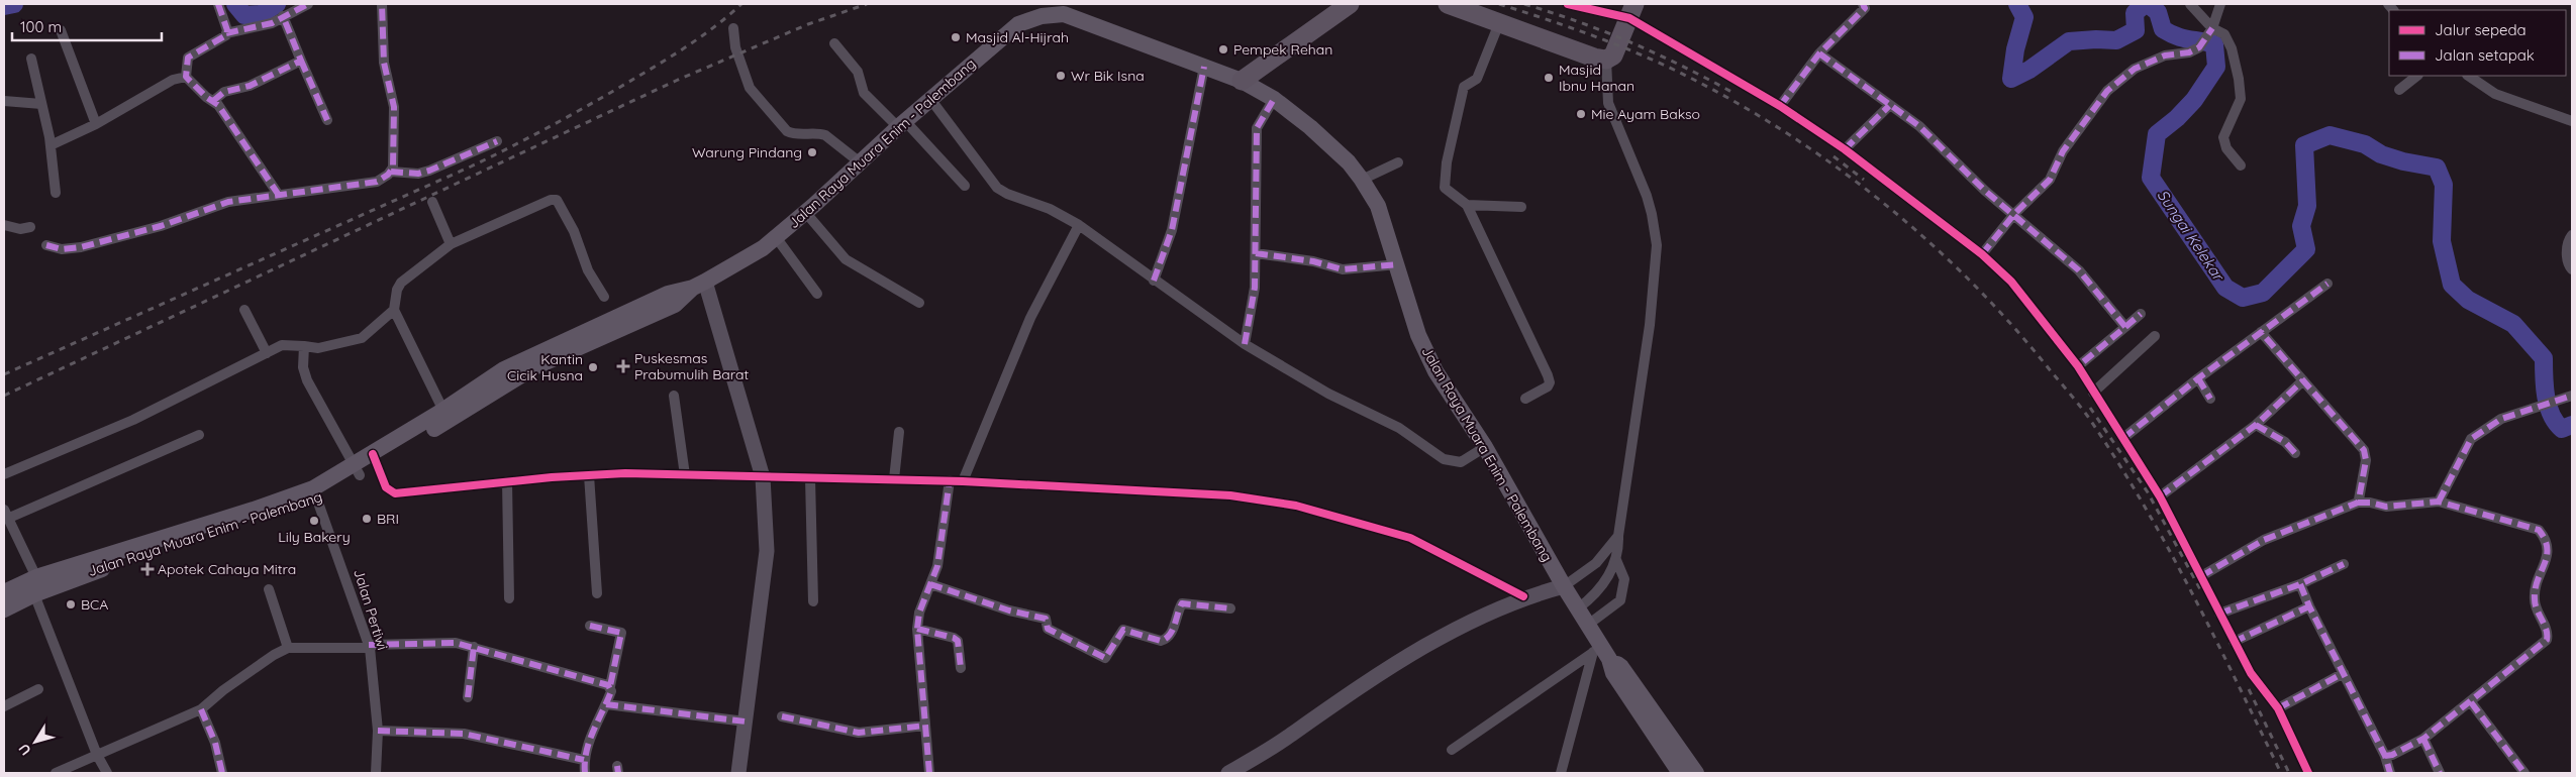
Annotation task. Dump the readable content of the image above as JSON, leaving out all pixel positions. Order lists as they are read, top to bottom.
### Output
{
  "streets": {
    "main road": ["Jalan Raya Muara Enim - Palembang"],
    "street": ["Jalan Pertiwi"]
  },
  "crossings": [
    ["Jalan Raya Muara Enim - Palembang", "Jalan Pertiwi"]
  ],
  "water": ["Sungai Kelekar"],
  "places": {
    "other": [
      "Masjid Al-Hijrah",
      "Pempek Rehan",
      "Wr Bik Isna",
      "Masjid Ibnu Hanan",
      "Mie Ayam Bakso",
      "Warung Pindang",
      "Kantin Cicik Husna",
      "BRI",
      "Lily Bakery",
      "BCA"
    ],
    "health": ["Puskesmas Prabumulih Barat", "Apotek Cahaya Mitra"]
  },
  "legend": ["Jalur sepeda", "Jalan setapak"],
  "scale_bar": "100 m",
  "north": "bottom left"
}
